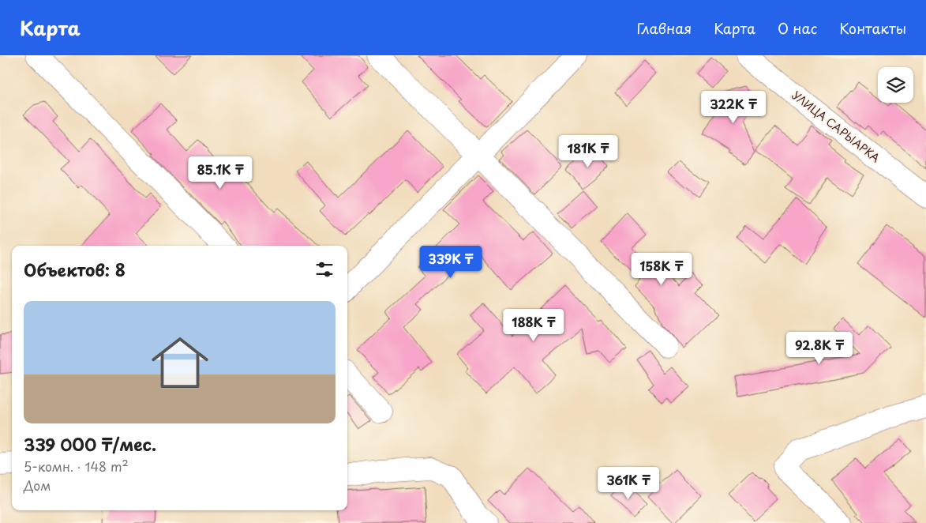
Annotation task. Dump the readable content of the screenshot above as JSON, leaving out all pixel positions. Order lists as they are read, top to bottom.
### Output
{
  "streets": {
    "street": ["УЛИЦА САРЫАРКА"]
  },
  "page": {
    "header": "Карта",
    "nav": [
      "Главная",
      "Карта",
      "О нас",
      "Контакты"
    ],
    "price": [
      "322K ₸",
      "181K ₸",
      "85.1K ₸",
      "339K ₸",
      "158K ₸",
      "188K ₸",
      "92.8K ₸",
      "361K ₸"
    ],
    "heading": "Объектов: 8",
    "list": [
      {
        "name": "339 000 ₸/мес.",
        "note": "5-комн. · 148 m² · Дом"
      }
    ]
  }
}
